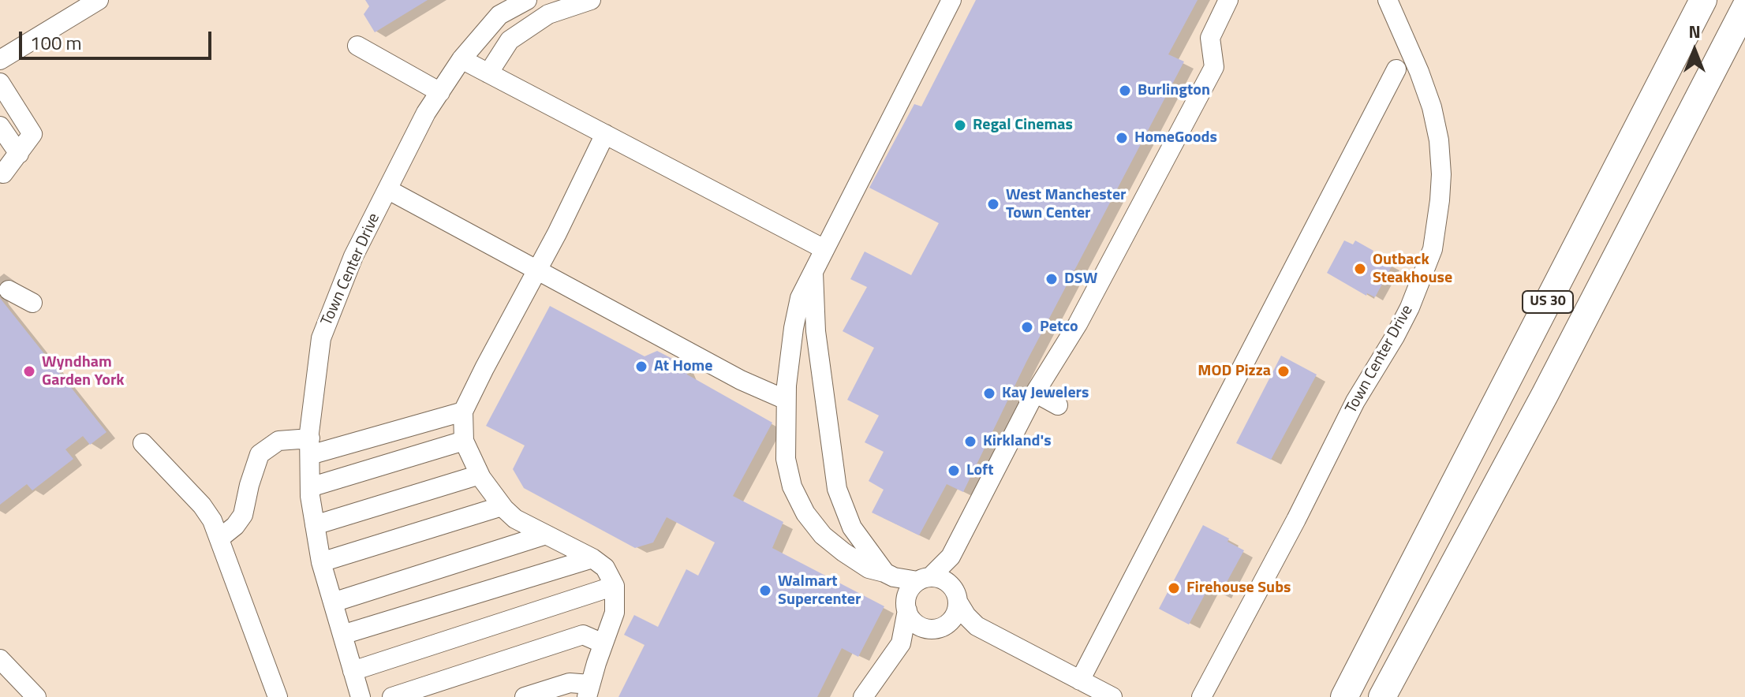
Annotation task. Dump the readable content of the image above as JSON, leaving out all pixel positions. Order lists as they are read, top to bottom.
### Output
{
  "streets": {
    "highway": ["US 30"],
    "street": ["Town Center Drive"]
  },
  "places": [
    "Burlington",
    "Regal Cinemas",
    "HomeGoods",
    "West Manchester Town Center",
    "Outback Steakhouse",
    "DSW",
    "Petco",
    "At Home",
    "Wyndham Garden York",
    "MOD Pizza",
    "Kay Jewelers",
    "Kirkland's",
    "Loft",
    "Firehouse Subs",
    "Walmart Supercenter"
  ],
  "scale_bar": "100 m",
  "north": "top"
}
